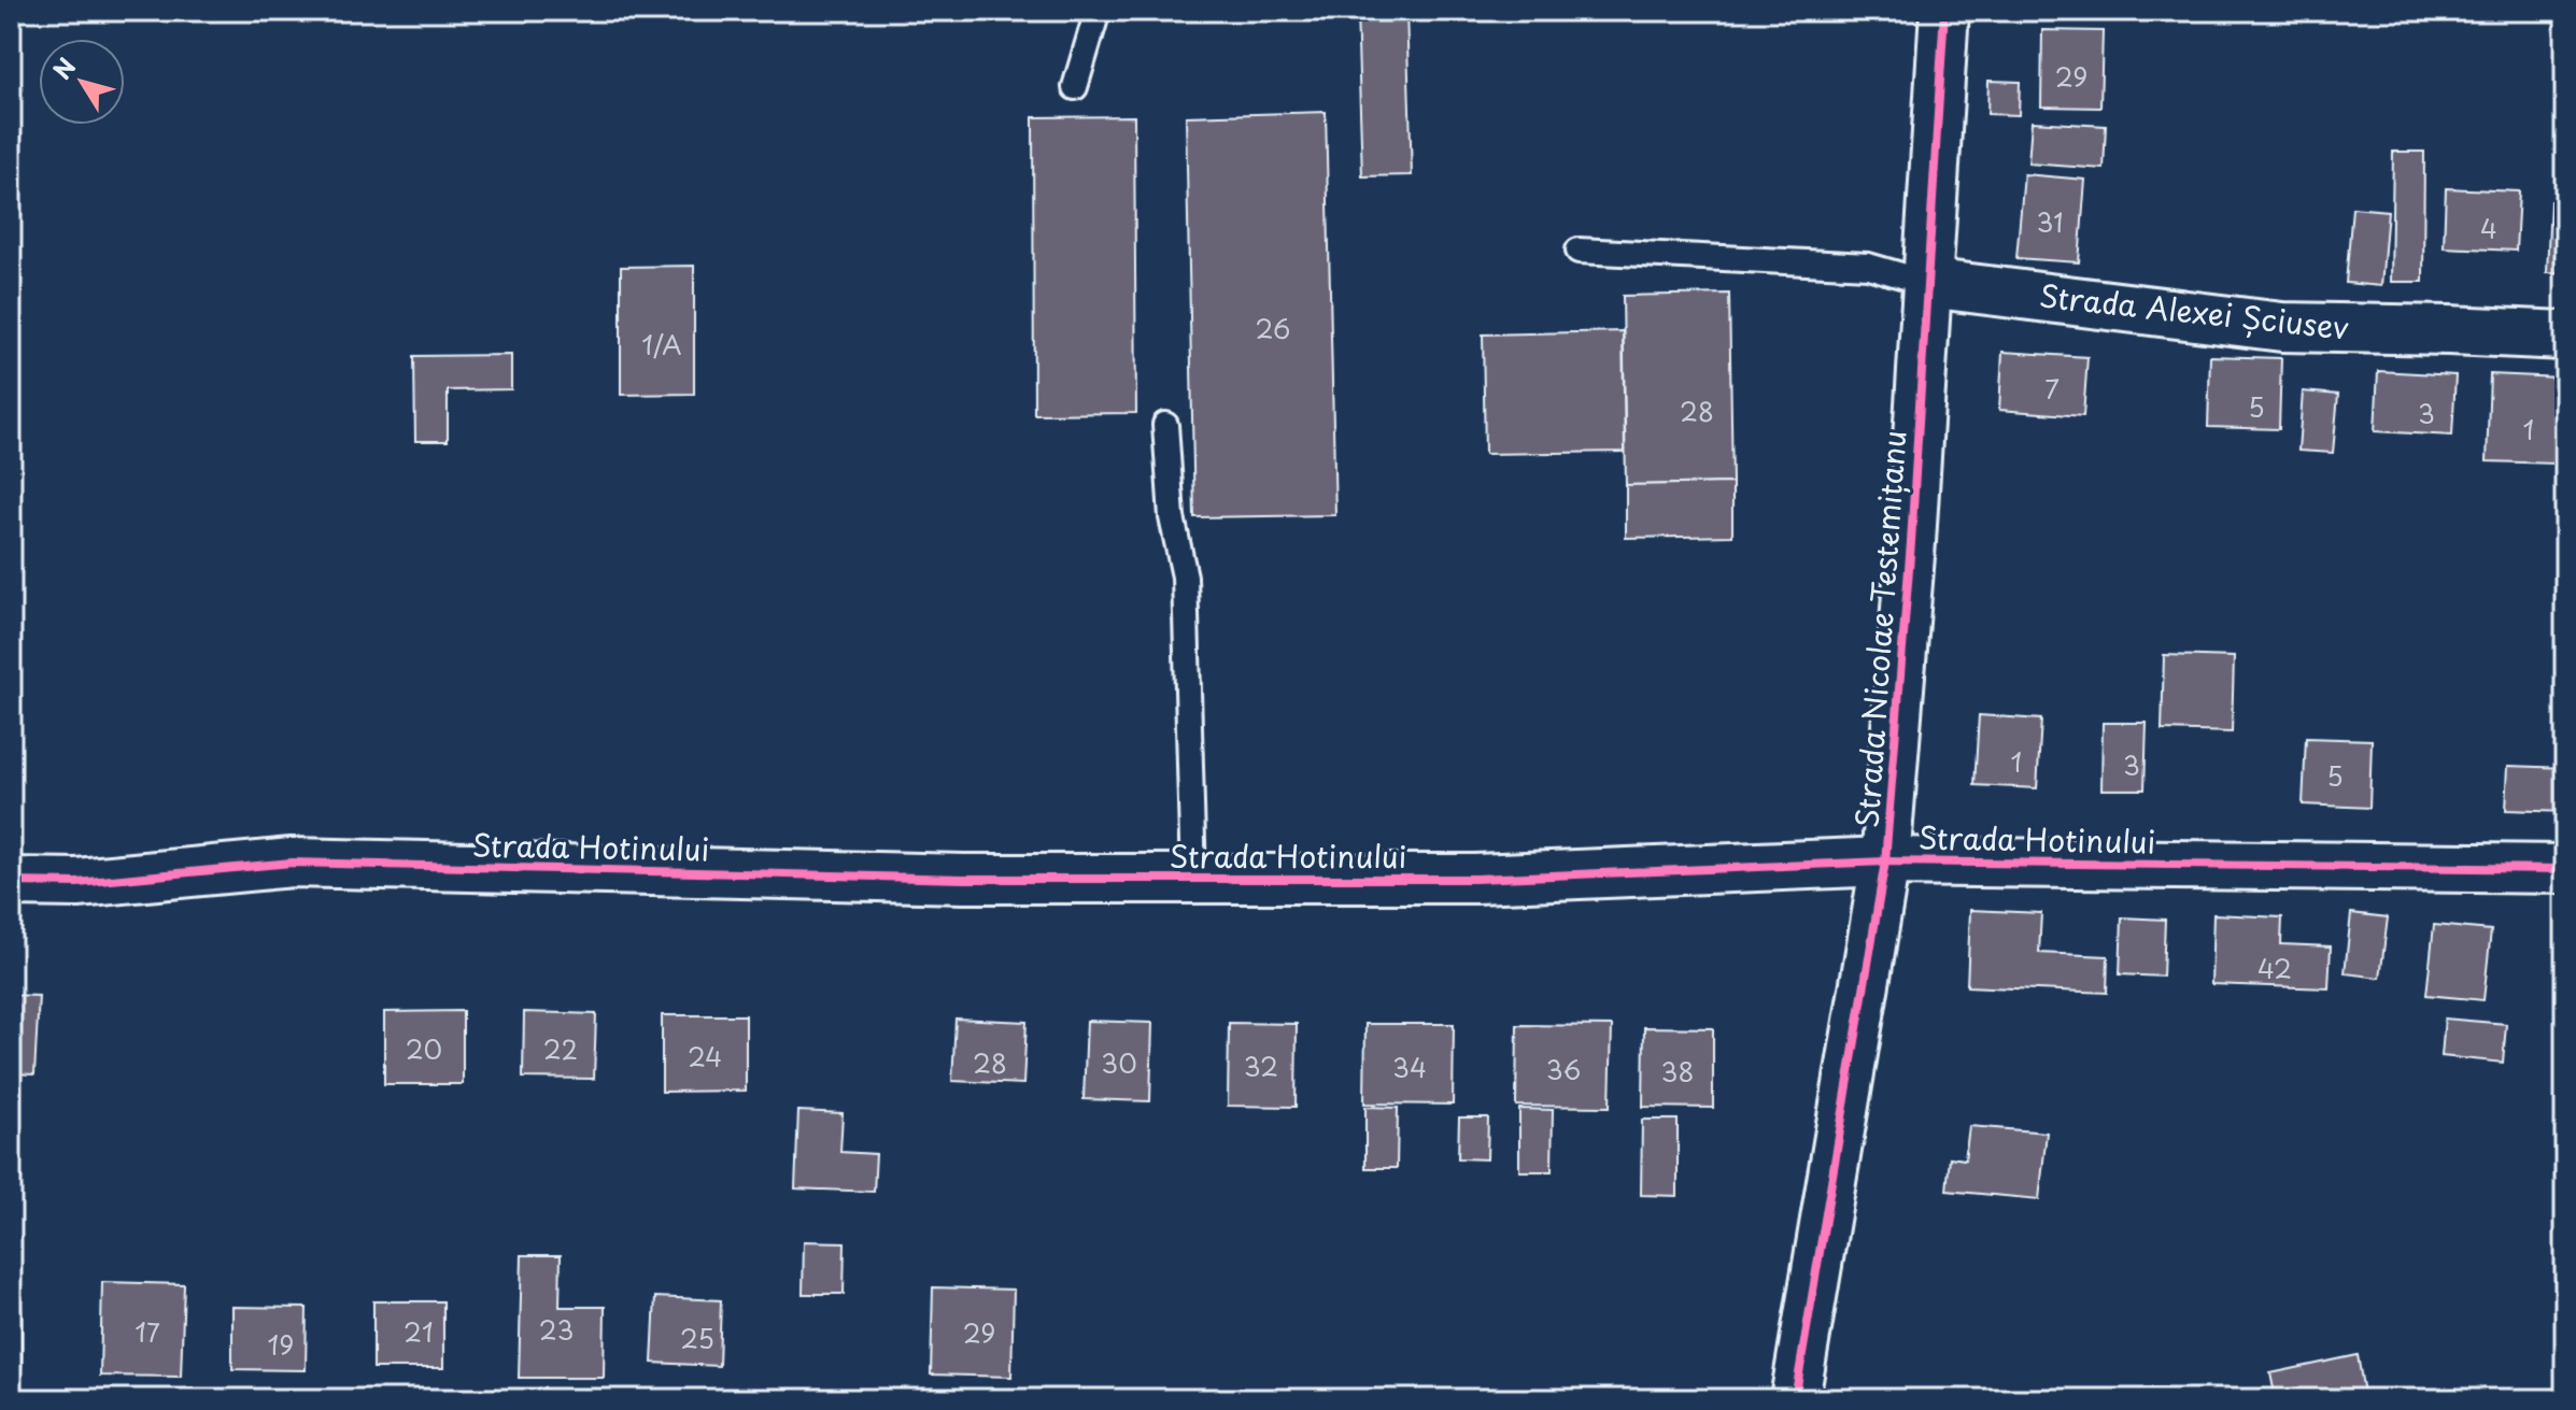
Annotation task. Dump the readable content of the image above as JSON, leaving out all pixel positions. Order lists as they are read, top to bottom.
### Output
{
  "streets": {
    "street": ["Strada Alexei Șciusev", "Strada Nicolae Testemițanu", "Strada Hotinului"]
  },
  "crossings": [
    ["Strada Alexei Șciusev", "Strada Nicolae Testemițanu"],
    ["Strada Nicolae Testemițanu", "Strada Hotinului"]
  ],
  "house_numbers": [
    "29",
    "31",
    "4",
    "26",
    "1/A",
    "7",
    "5",
    "28",
    "3",
    "1",
    "1",
    "3",
    "5",
    "42",
    "20",
    "22",
    "24",
    "28",
    "30",
    "32",
    "34",
    "36",
    "38",
    "23",
    "17",
    "21",
    "29",
    "25",
    "19"
  ],
  "north": "top left"
}
